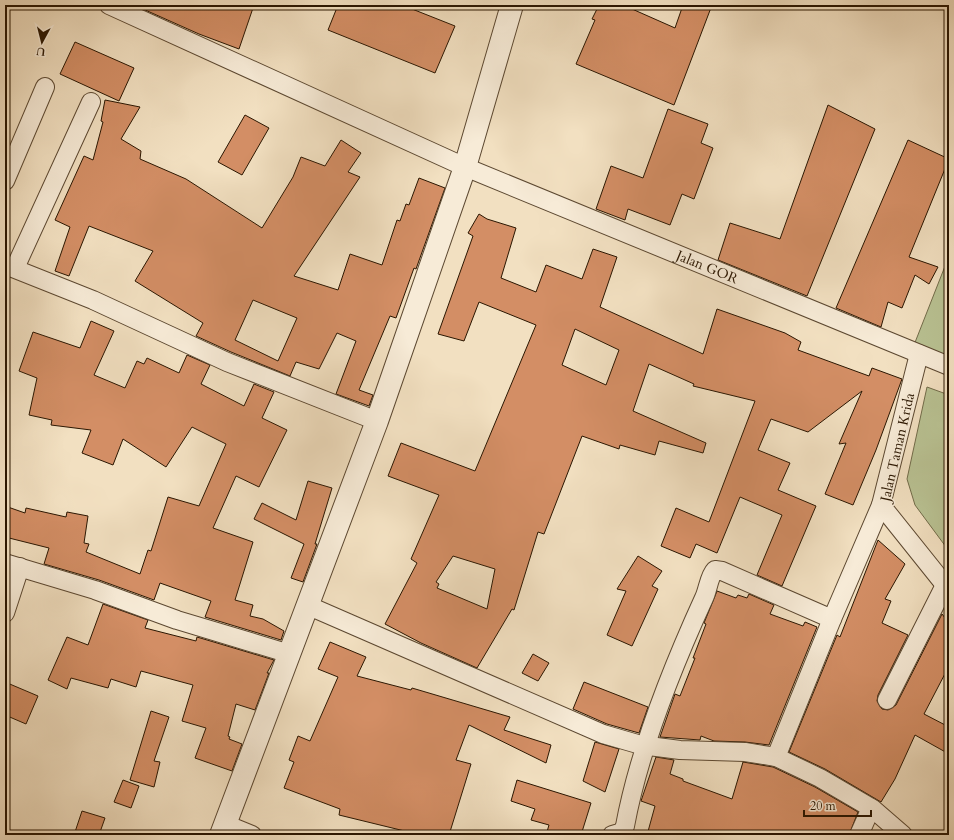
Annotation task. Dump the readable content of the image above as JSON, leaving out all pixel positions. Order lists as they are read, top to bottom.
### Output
{
  "streets": {
    "street": ["Jalan GOR", "Jalan Taman Krida"]
  },
  "crossings": [
    ["Jalan GOR", "Jalan Taman Krida"]
  ],
  "scale_bar": "20 m",
  "north": "bottom"
}
